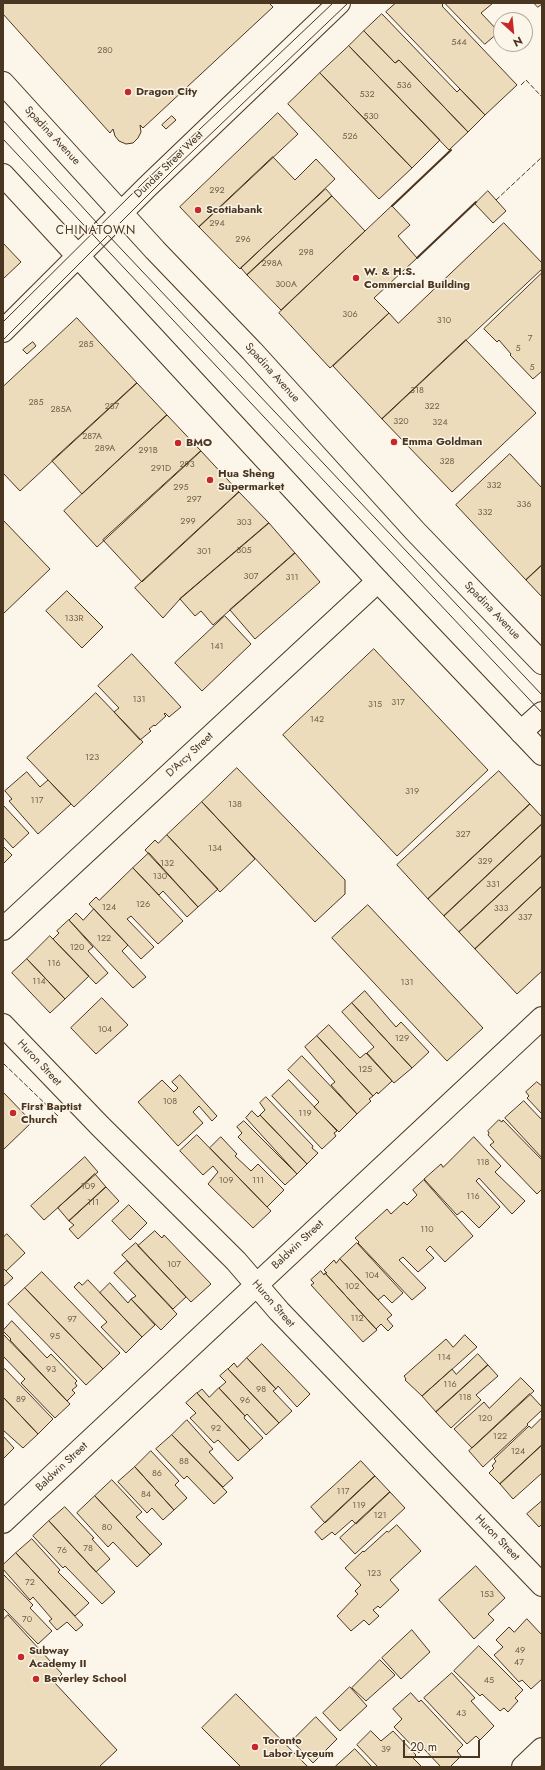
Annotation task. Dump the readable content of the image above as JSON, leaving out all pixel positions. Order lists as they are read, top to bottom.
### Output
{
  "streets": {
    "street": [
      "Spadina Avenue",
      "Dundas Street West",
      "D'Arcy Street",
      "Huron Street",
      "Baldwin Street"
    ]
  },
  "crossings": [
    ["Spadina Avenue", "Dundas Street West"],
    ["Huron Street", "Baldwin Street"]
  ],
  "districts": ["CHINATOWN"],
  "places": [
    "Dragon City",
    "Scotiabank",
    "W. & H.S. Commercial Building",
    "Emma Goldman",
    "BMO",
    "Hua Sheng Supermarket",
    "First Baptist Church",
    "Subway Academy II",
    "Beverley School",
    "Toronto Labor Lyceum"
  ],
  "house_numbers": [
    "544",
    "280",
    "536",
    "532",
    "530",
    "526",
    "292",
    "294",
    "296",
    "298",
    "298A",
    "300A",
    "306",
    "310",
    "7",
    "285",
    "5",
    "5",
    "318",
    "285",
    "287",
    "322",
    "285A",
    "320",
    "324",
    "287A",
    "289A",
    "291B",
    "328",
    "293",
    "291D",
    "332",
    "295",
    "297",
    "336",
    "332",
    "299",
    "303",
    "305",
    "301",
    "307",
    "311",
    "133R",
    "141",
    "131",
    "317",
    "315",
    "142",
    "123",
    "319",
    "117",
    "138",
    "327",
    "134",
    "329",
    "132",
    "130",
    "331",
    "126",
    "124",
    "333",
    "337",
    "122",
    "120",
    "116",
    "114",
    "131",
    "104",
    "129",
    "125",
    "108",
    "119",
    "118",
    "109",
    "111",
    "109",
    "116",
    "111",
    "110",
    "107",
    "104",
    "102",
    "112",
    "97",
    "95",
    "114",
    "93",
    "116",
    "98",
    "118",
    "89",
    "96",
    "120",
    "92",
    "122",
    "124",
    "88",
    "86",
    "117",
    "84",
    "119",
    "121",
    "80",
    "78",
    "76",
    "123",
    "72",
    "153",
    "70",
    "49",
    "47",
    "45",
    "43",
    "39"
  ],
  "scale_bar": "20 m",
  "north": "bottom right"
}
